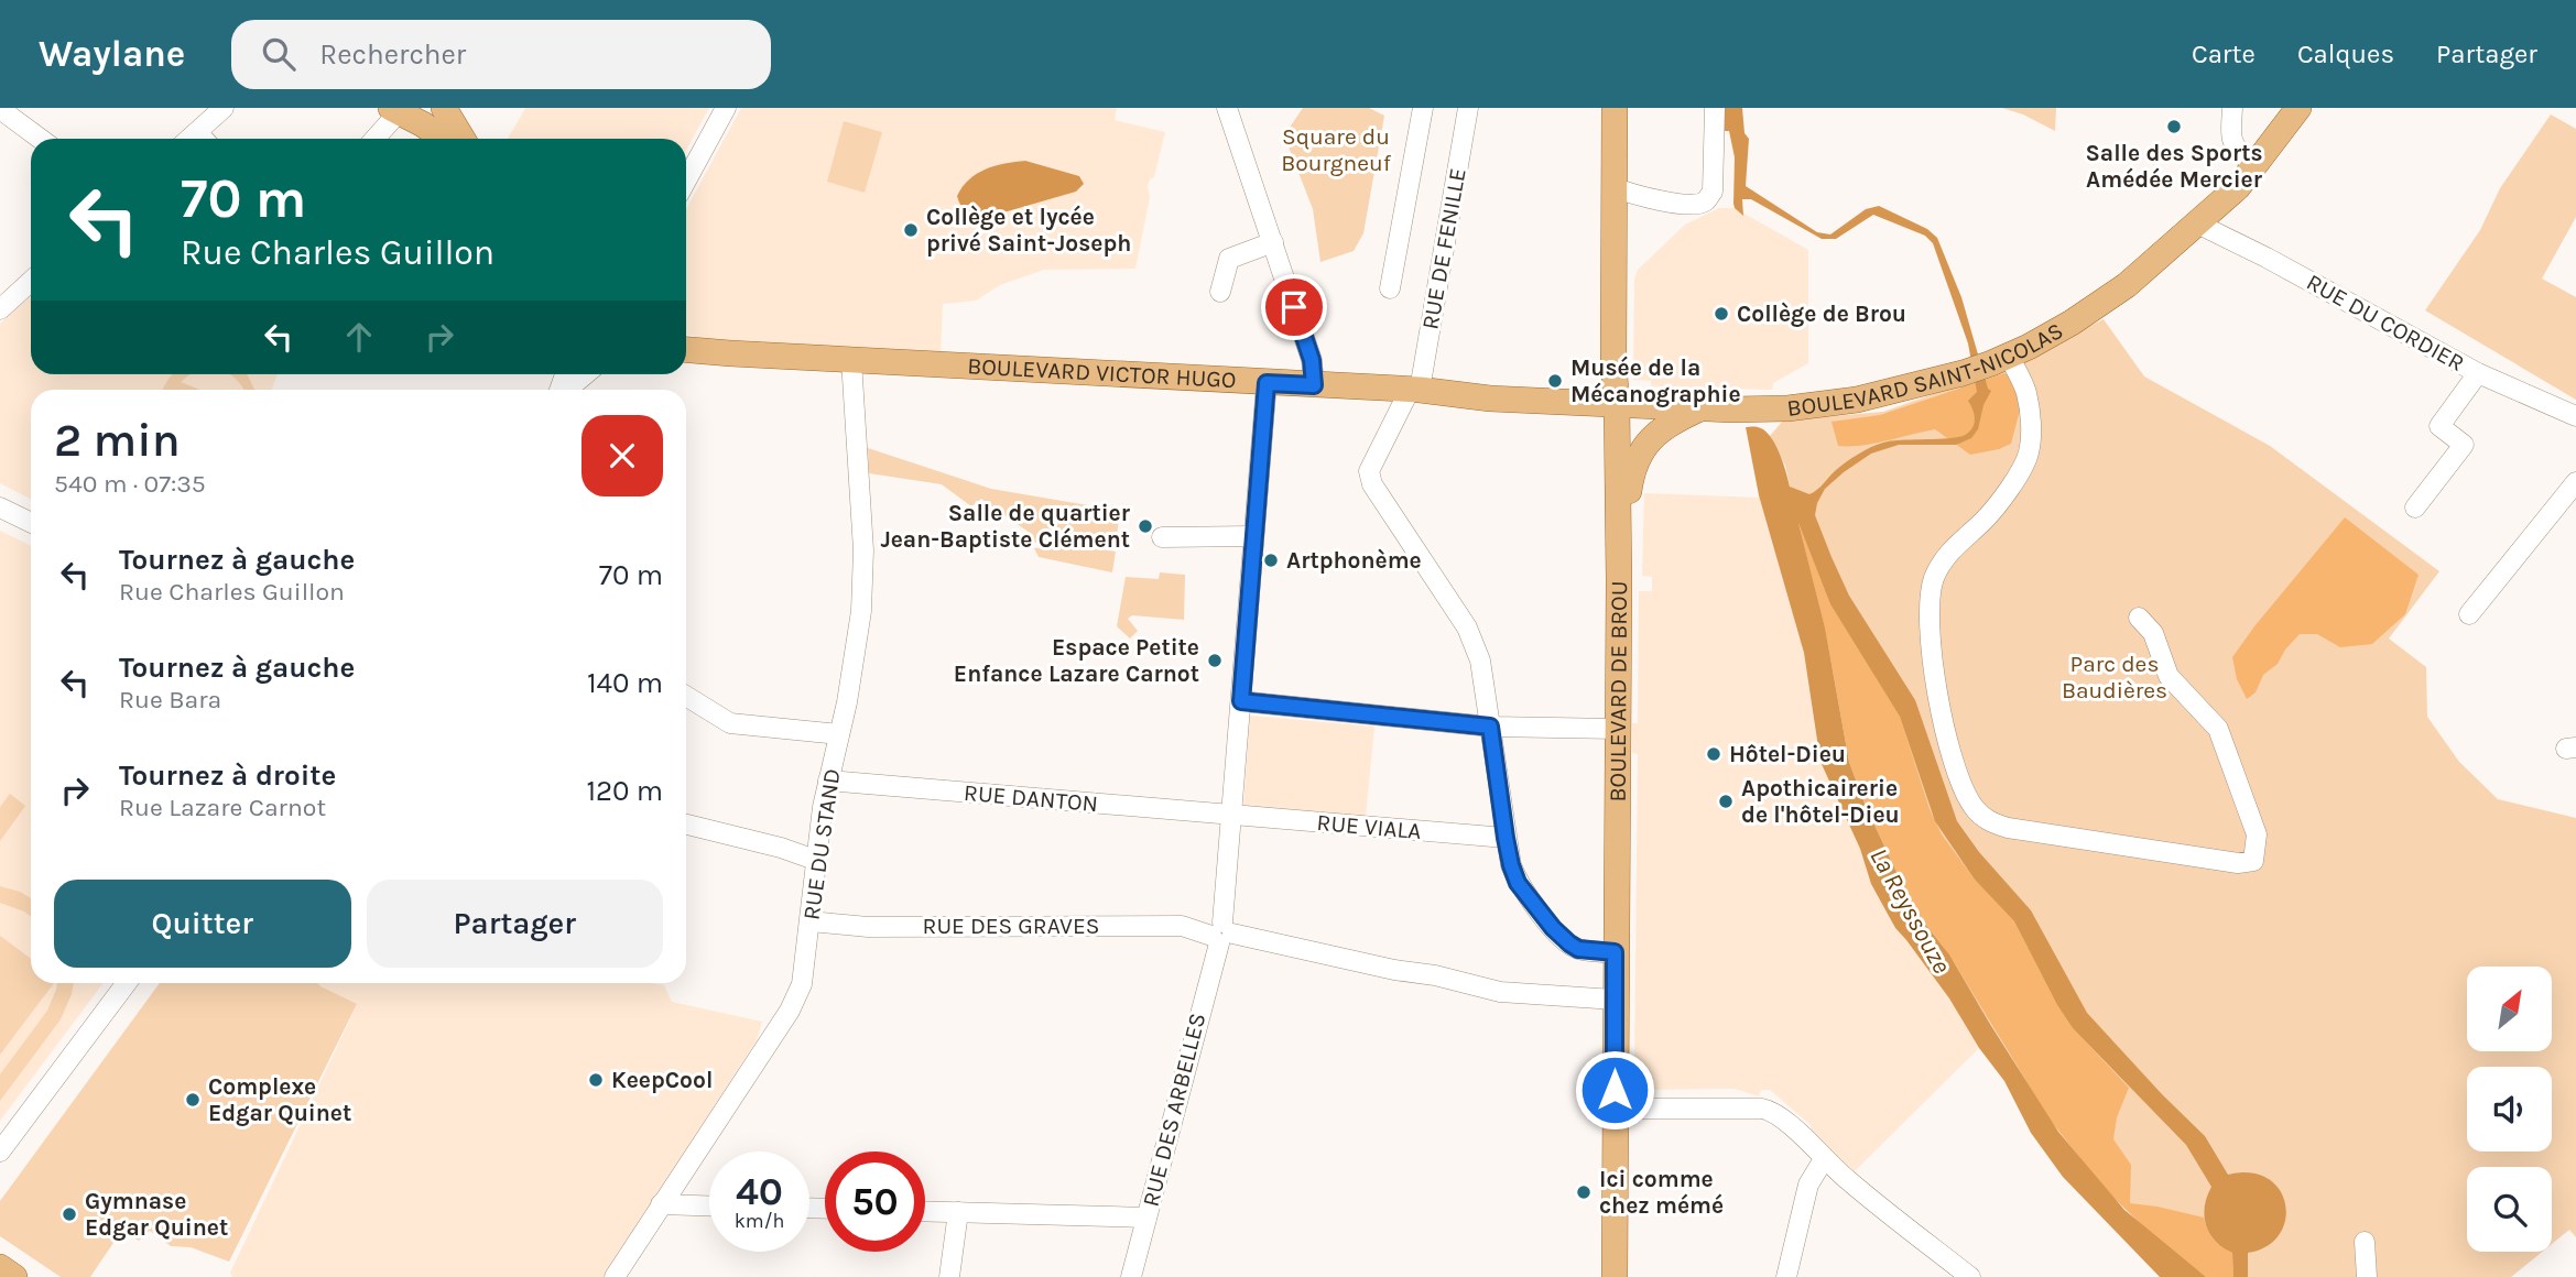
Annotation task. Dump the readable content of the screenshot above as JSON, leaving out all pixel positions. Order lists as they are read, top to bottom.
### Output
{
  "streets": {
    "main road": ["BOULEVARD SAINT-NICOLAS", "BOULEVARD VICTOR HUGO", "BOULEVARD DE BROU"],
    "street": [
      "RUE DE FENILLE",
      "RUE DU CORDIER",
      "RUE DANTON",
      "RUE VIALA",
      "RUE DU STAND",
      "RUE DES GRAVES",
      "RUE DES ARBELLES"
    ]
  },
  "crossings": [
    ["RUE DE FENILLE", "BOULEVARD VICTOR HUGO"],
    ["RUE DU CORDIER", "BOULEVARD SAINT-NICOLAS"],
    ["BOULEVARD SAINT-NICOLAS", "BOULEVARD VICTOR HUGO"],
    ["BOULEVARD SAINT-NICOLAS", "BOULEVARD DE BROU"],
    ["BOULEVARD VICTOR HUGO", "BOULEVARD DE BROU"],
    ["BOULEVARD VICTOR HUGO", "RUE DU STAND"],
    ["BOULEVARD VICTOR HUGO", "RUE DES ARBELLES"],
    ["BOULEVARD DE BROU", "RUE DES GRAVES"],
    ["RUE DANTON", "RUE VIALA"],
    ["RUE DANTON", "RUE DU STAND"],
    ["RUE DANTON", "RUE DES ARBELLES"],
    ["RUE VIALA", "RUE DES ARBELLES"],
    ["RUE DU STAND", "RUE DES GRAVES"],
    ["RUE DES GRAVES", "RUE DES ARBELLES"]
  ],
  "water": ["La Reyssouze"],
  "parks": ["Square du Bourgneuf", "Parc des Baudières"],
  "places": [
    "Salle des Sports Amédée Mercier",
    "Collège et lycée privé Saint-Joseph",
    "Collège de Brou",
    "Musée de la Mécanographie",
    "Salle de quartier Jean-Baptiste Clément",
    "Artphonème",
    "Espace Petite Enfance Lazare Carnot",
    "Hôtel-Dieu",
    "Apothicairerie de l'hôtel-Dieu",
    "KeepCool",
    "Complexe Edgar Quinet",
    "Ici comme chez mémé",
    "Gymnase Edgar Quinet"
  ],
  "north": "top right",
  "page": {
    "header": "Waylane",
    "search": "Rechercher",
    "nav": ["Carte", "Calques", "Partager"],
    "turn": ["70 m", "Rue Charles Guillon"],
    "heading": ["2 min", "540 m · 07:35"],
    "list": [
      {
        "name": "Tournez à gauche",
        "note": "Rue Charles Guillon",
        "value": "70 m"
      },
      {
        "name": "Tournez à gauche",
        "note": "Rue Bara",
        "value": "140 m"
      },
      {
        "name": "Tournez à droite",
        "note": "Rue Lazare Carnot",
        "value": "120 m"
      }
    ],
    "buttons": ["Quitter", "Partager"],
    "speed": "40 km/h",
    "limit": "50"
  }
}
